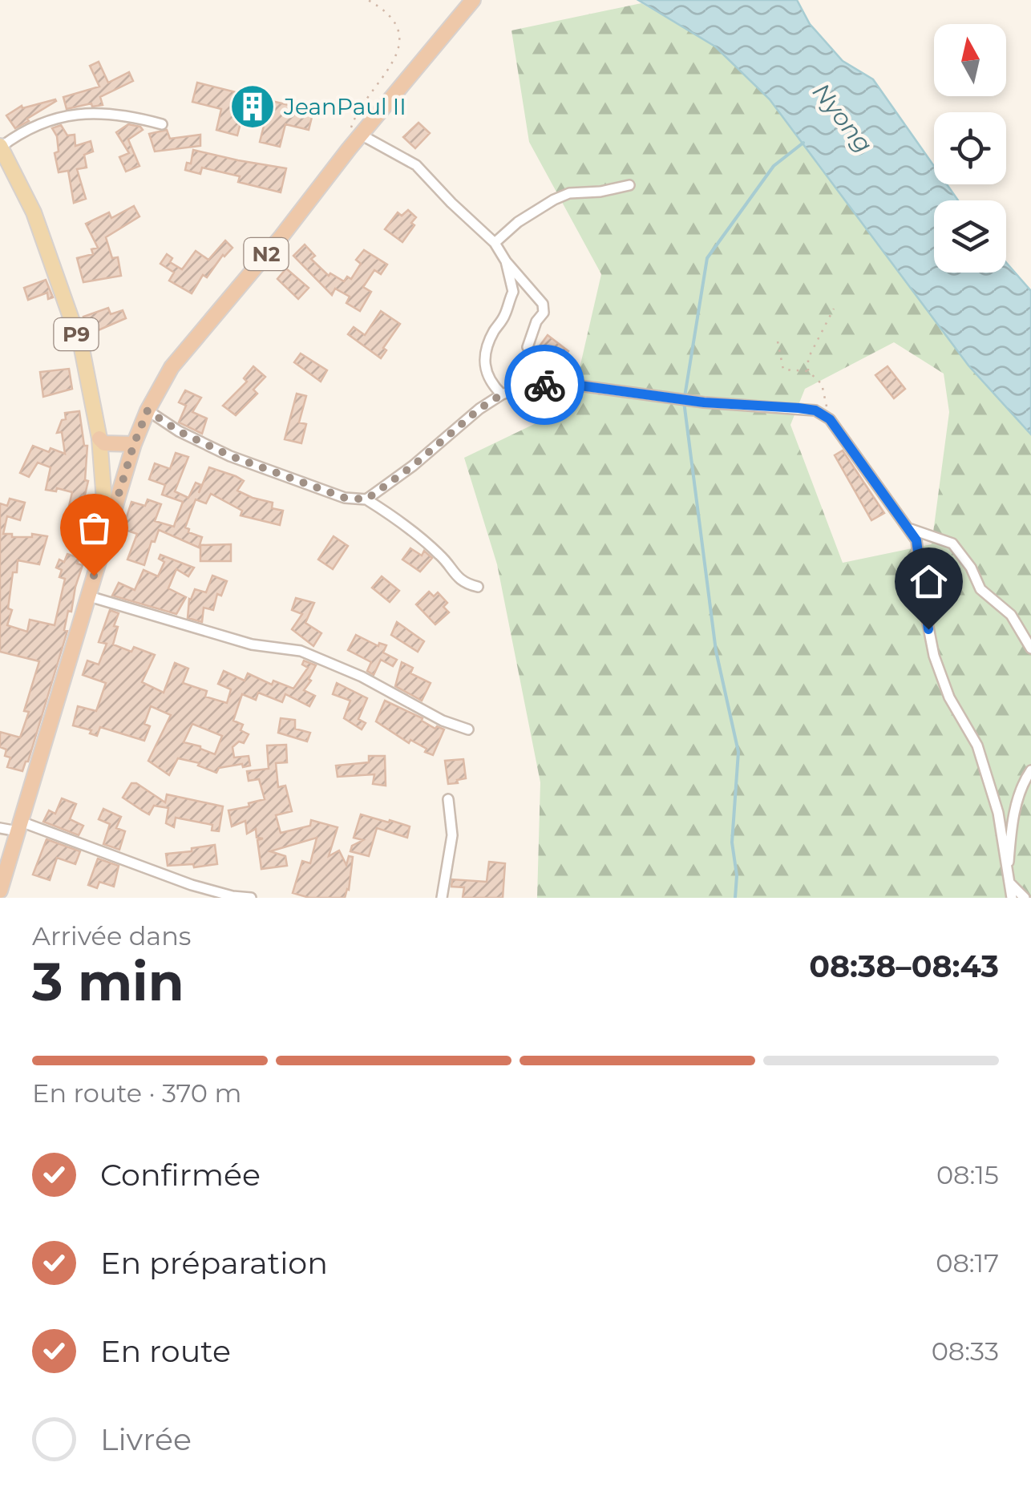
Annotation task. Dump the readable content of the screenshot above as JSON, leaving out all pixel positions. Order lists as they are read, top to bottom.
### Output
{
  "streets": {
    "highway": ["N2"],
    "main road": ["P9"]
  },
  "crossings": [
    ["N2", "P9"]
  ],
  "water": ["Nyong"],
  "places": {
    "building": ["JeanPaul II"]
  },
  "north": "top",
  "page": {
    "heading": ["3 min", "Arrivée dans", "08:38–08:43"],
    "bar": "En route · 370 m",
    "list": [
      ["Confirmée", "08:15"],
      ["En préparation", "08:17"],
      ["En route", "08:33"],
      "Livrée"
    ]
  }
}
